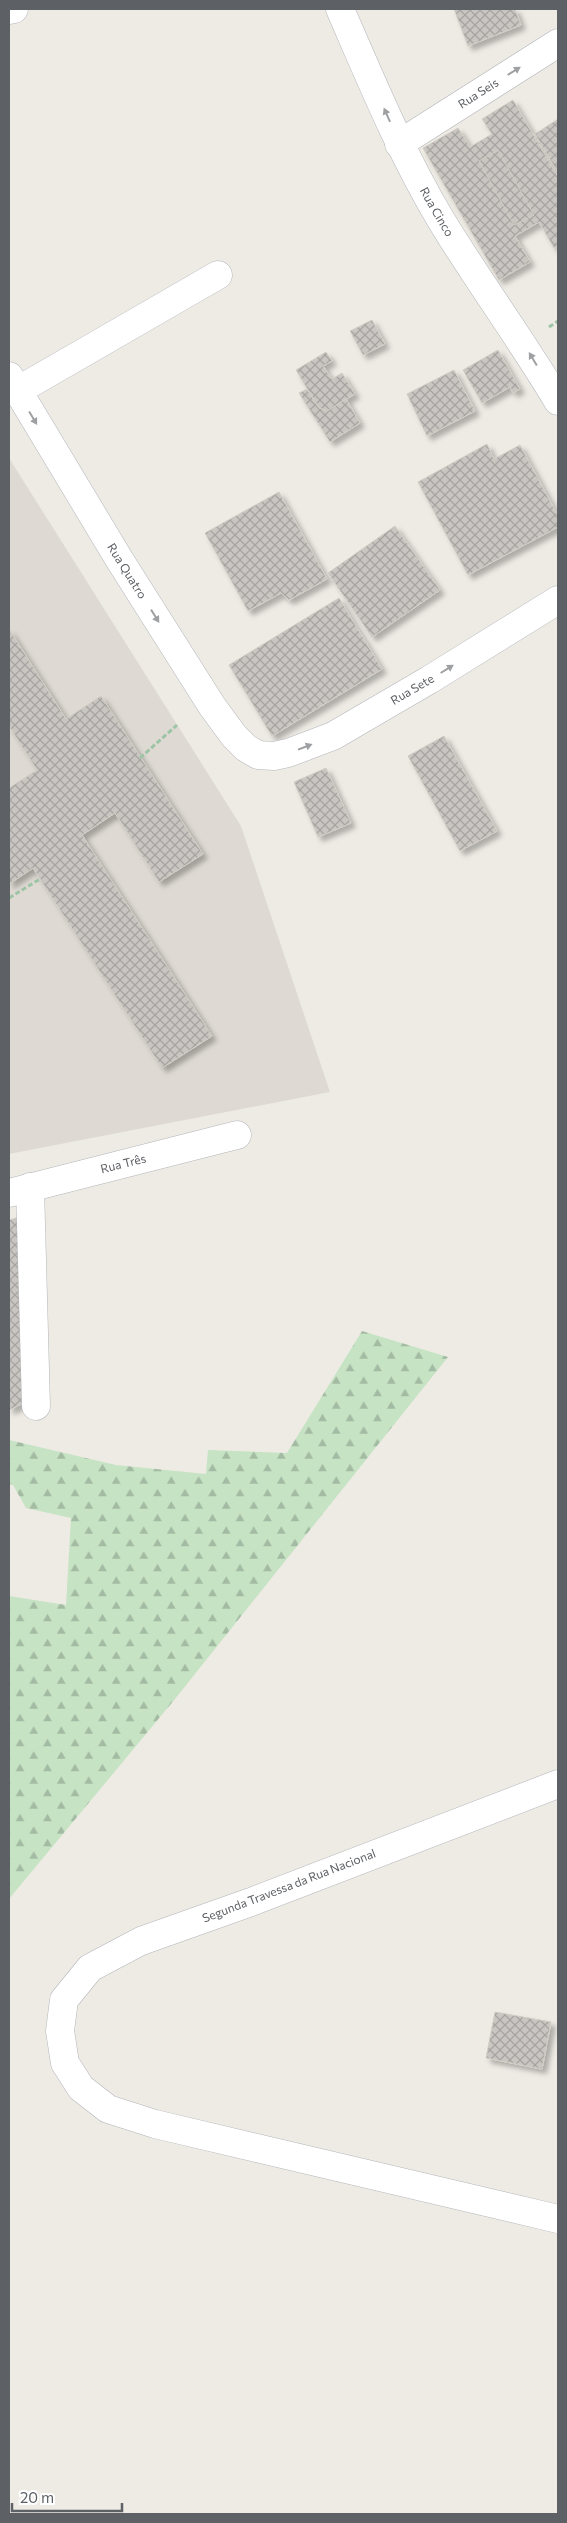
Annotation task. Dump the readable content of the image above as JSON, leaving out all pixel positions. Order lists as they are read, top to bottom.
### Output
{
  "streets": {
    "street": [
      "Rua Seis",
      "Rua Cinco",
      "Rua Quatro",
      "Rua Sete",
      "Rua Três",
      "Segunda Travessa da Rua Nacional"
    ]
  },
  "crossings": [
    ["Rua Seis", "Rua Cinco"],
    ["Rua Quatro", "Rua Sete"]
  ],
  "one_way": [
    "Rua Seis",
    "Rua Cinco",
    "Rua Quatro",
    "Rua Sete"
  ],
  "scale_bar": "20 m"
}
